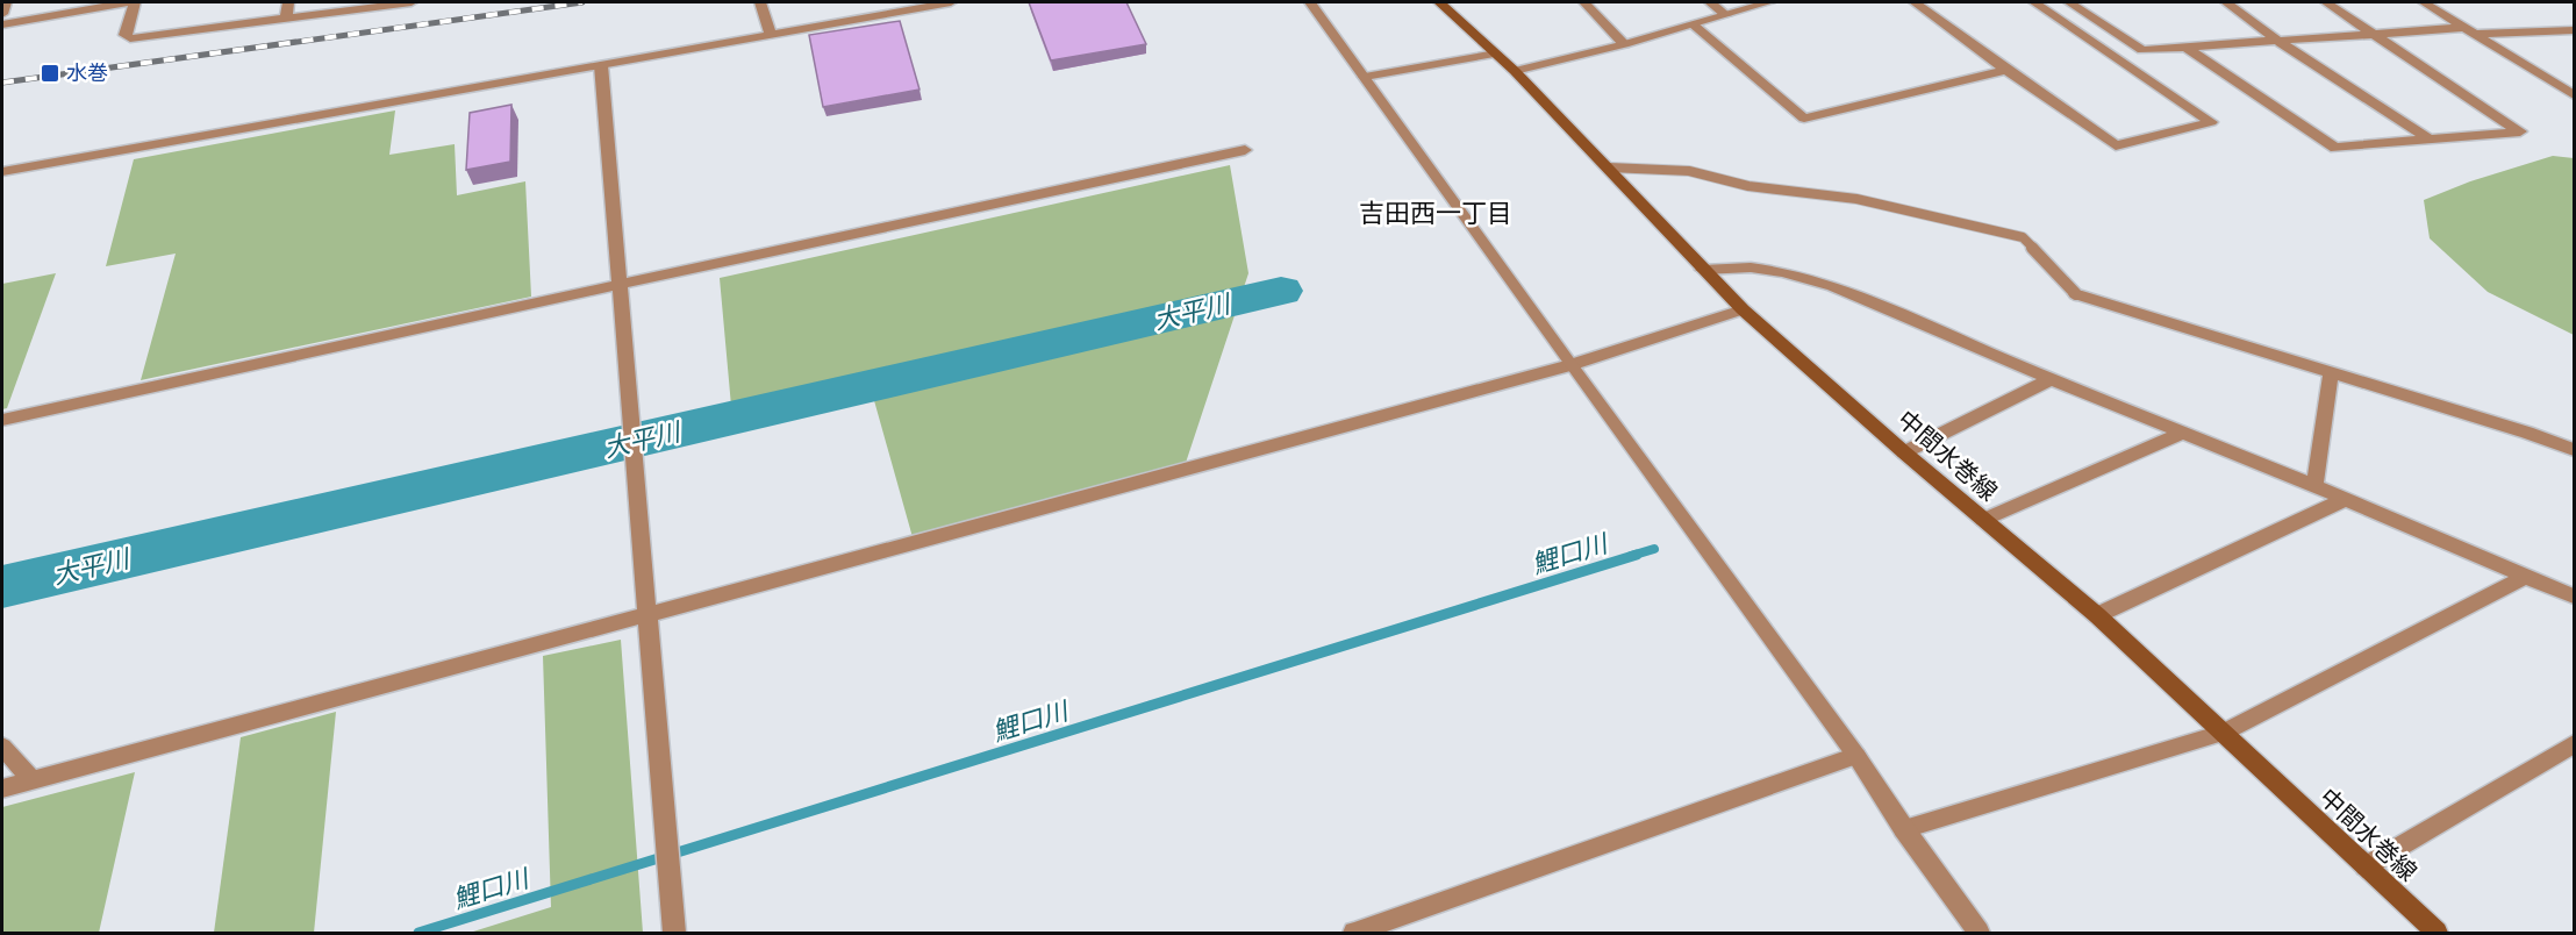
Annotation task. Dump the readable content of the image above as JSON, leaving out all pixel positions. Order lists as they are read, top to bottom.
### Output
{
  "streets": {
    "main road": ["中間水巻線"]
  },
  "districts": ["吉田西一丁目"],
  "water": ["大平川", "鯉口川"],
  "places": {
    "transit": ["水巻"]
  }
}
